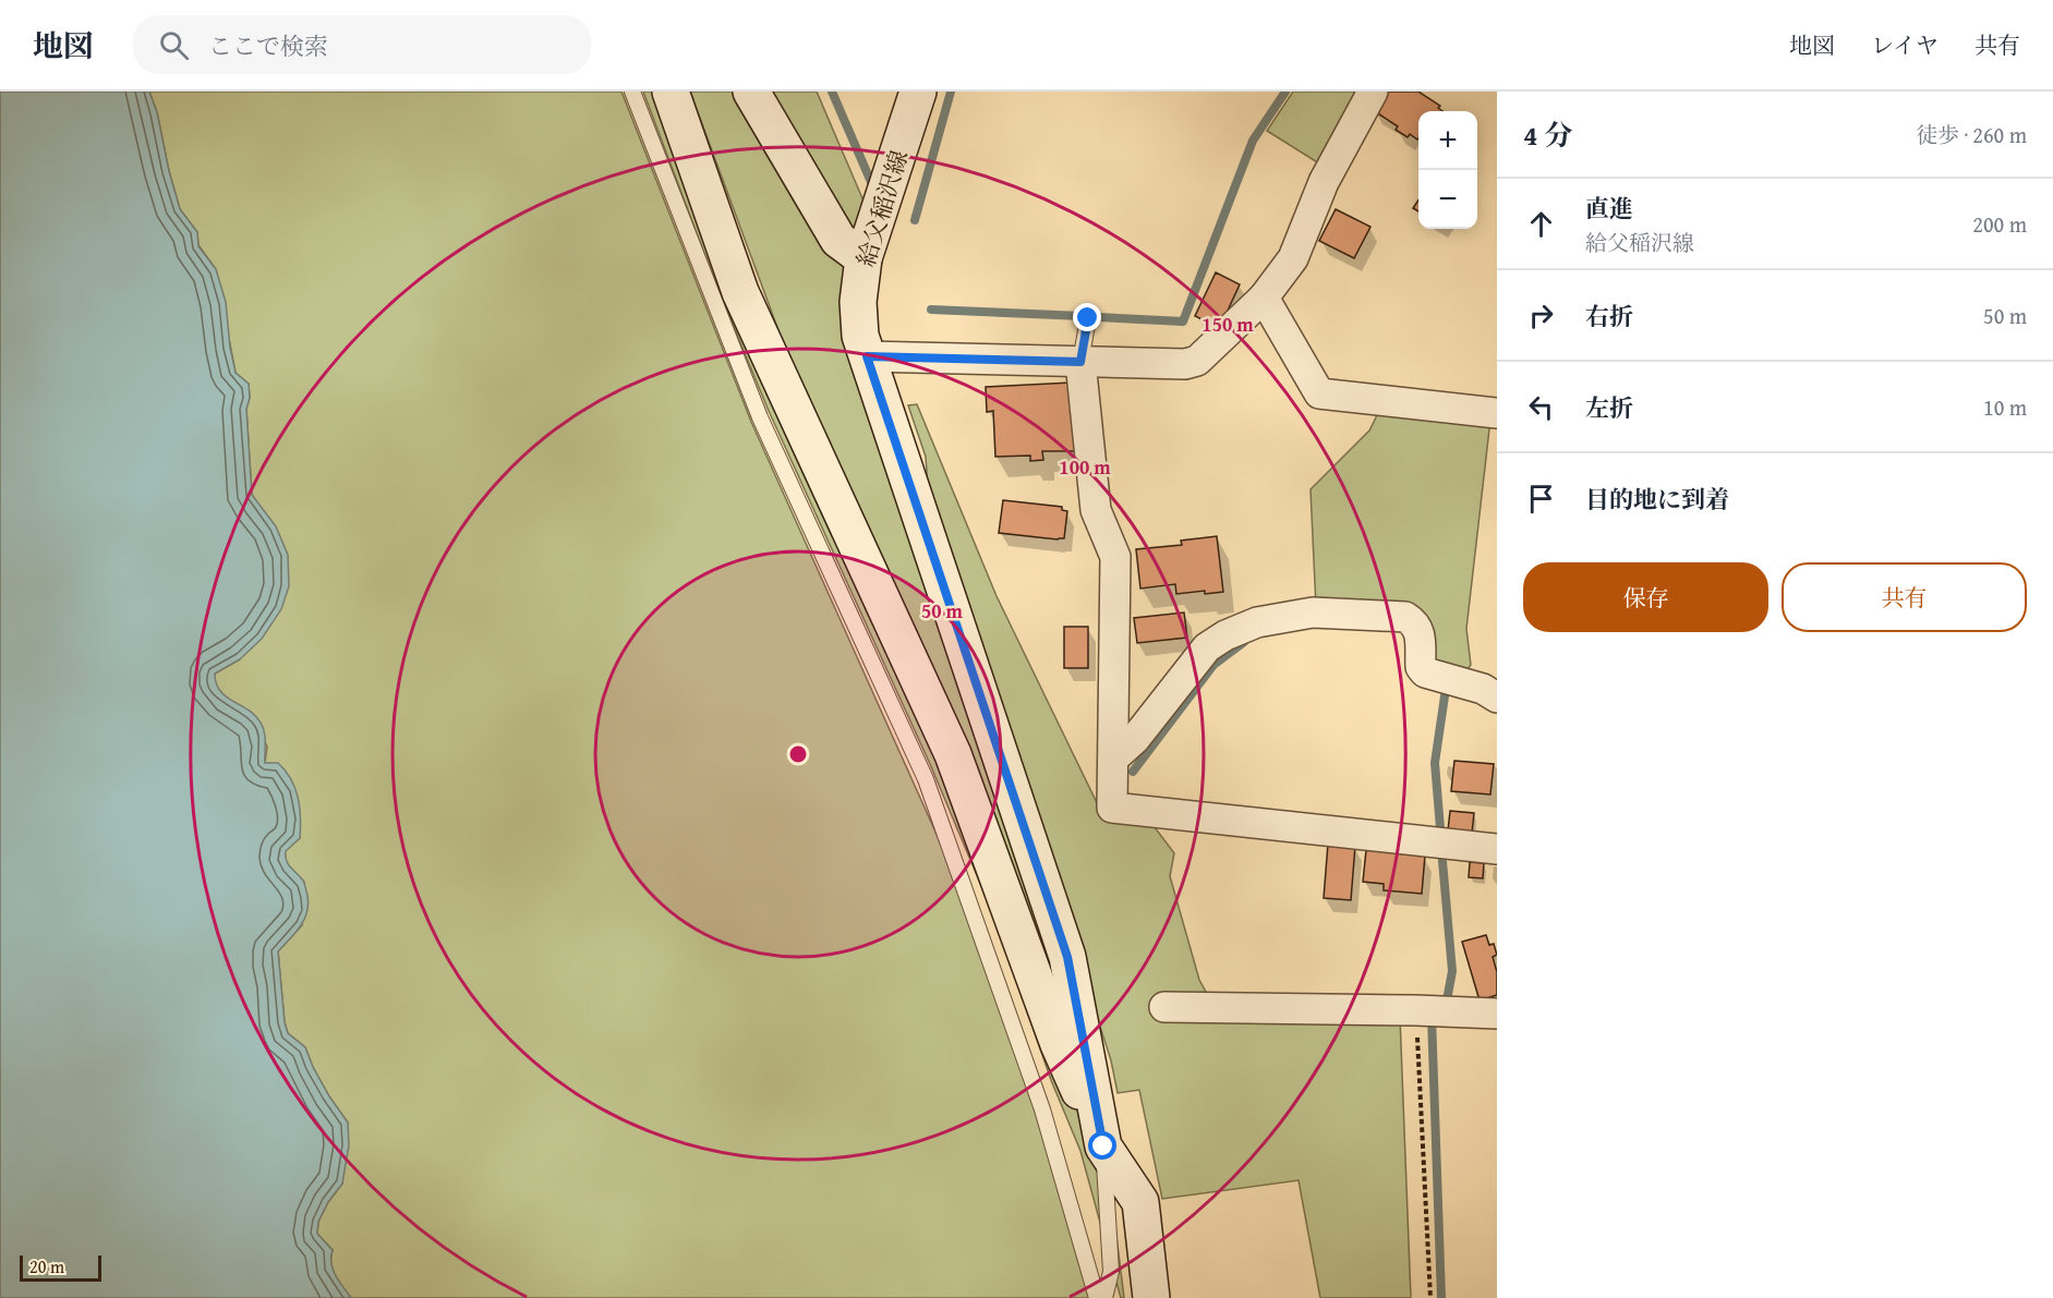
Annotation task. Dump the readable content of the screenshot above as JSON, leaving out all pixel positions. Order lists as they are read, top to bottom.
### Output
{
  "streets": {
    "street": ["給父稲沢線"]
  },
  "scale_bar": "20 m",
  "page": {
    "header": "地図",
    "search": "ここで検索",
    "nav": ["地図", "レイヤ", "共有"],
    "heading": ["4 分", "徒歩 · 260 m"],
    "map_buttons": ["+", "−"],
    "list": [
      ["直進", "給父稲沢線", "200 m"],
      ["右折", "50 m"],
      ["左折", "10 m"],
      "目的地に到着"
    ],
    "buttons": ["保存", "共有"],
    "scale": "20 m"
  },
  "rings": ["150 m", "100 m", "50 m"]
}
